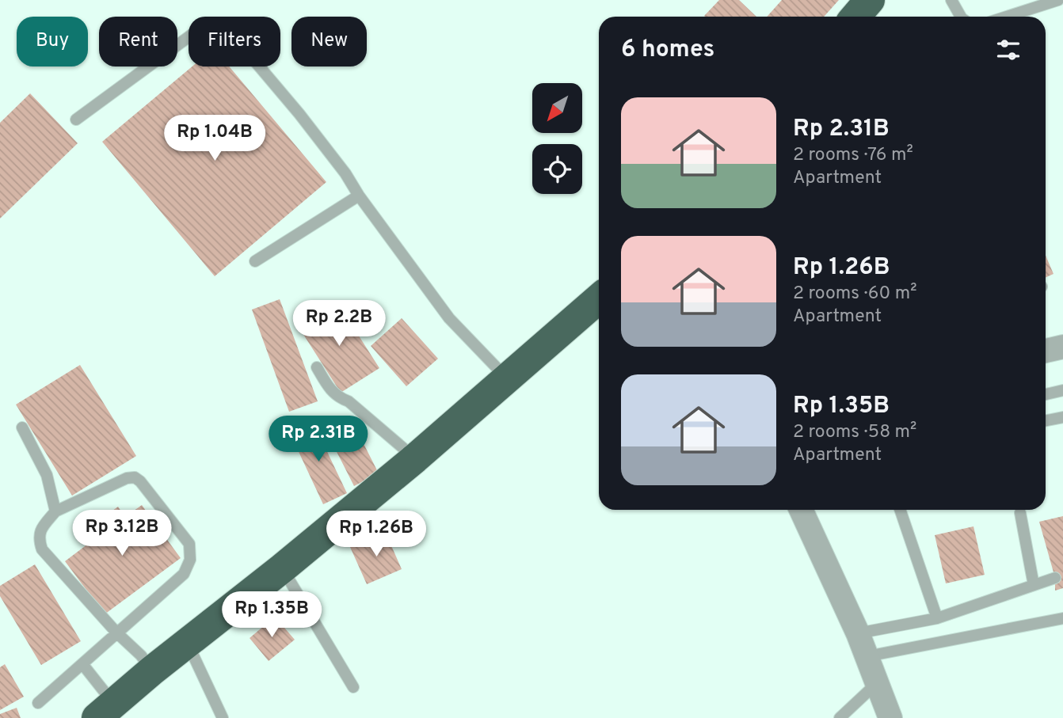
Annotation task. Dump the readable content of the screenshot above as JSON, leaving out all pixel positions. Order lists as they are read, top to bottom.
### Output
{
  "north": "bottom left",
  "page": {
    "chip": [
      "Buy",
      "Rent",
      "Filters",
      "New"
    ],
    "heading": "6 homes",
    "list": [
      {
        "name": "Rp 2.31B",
        "note": "2 rooms · 76 m² · Apartment"
      },
      {
        "name": "Rp 1.26B",
        "note": "2 rooms · 60 m² · Apartment"
      },
      {
        "name": "Rp 1.35B",
        "note": "2 rooms · 58 m² · Apartment"
      }
    ],
    "price": [
      "Rp 1.04B",
      "Rp 2.2B",
      "Rp 2.31B",
      "Rp 3.12B",
      "Rp 1.26B",
      "Rp 1.35B"
    ]
  }
}
